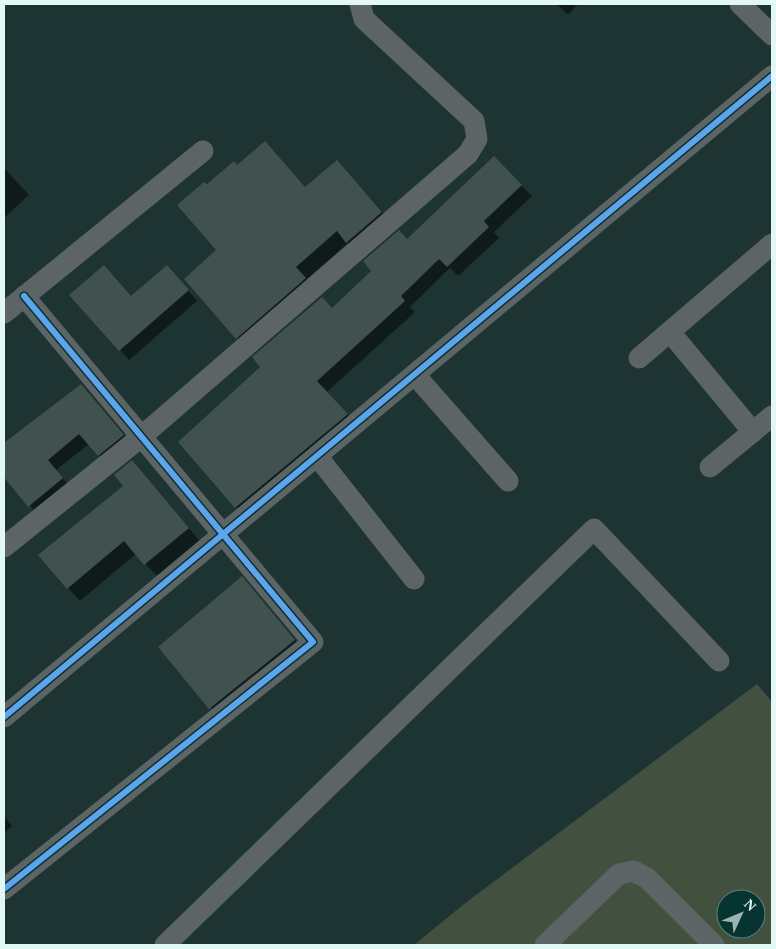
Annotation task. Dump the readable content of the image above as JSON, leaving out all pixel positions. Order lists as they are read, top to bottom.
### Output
{
  "north": "top right"
}
